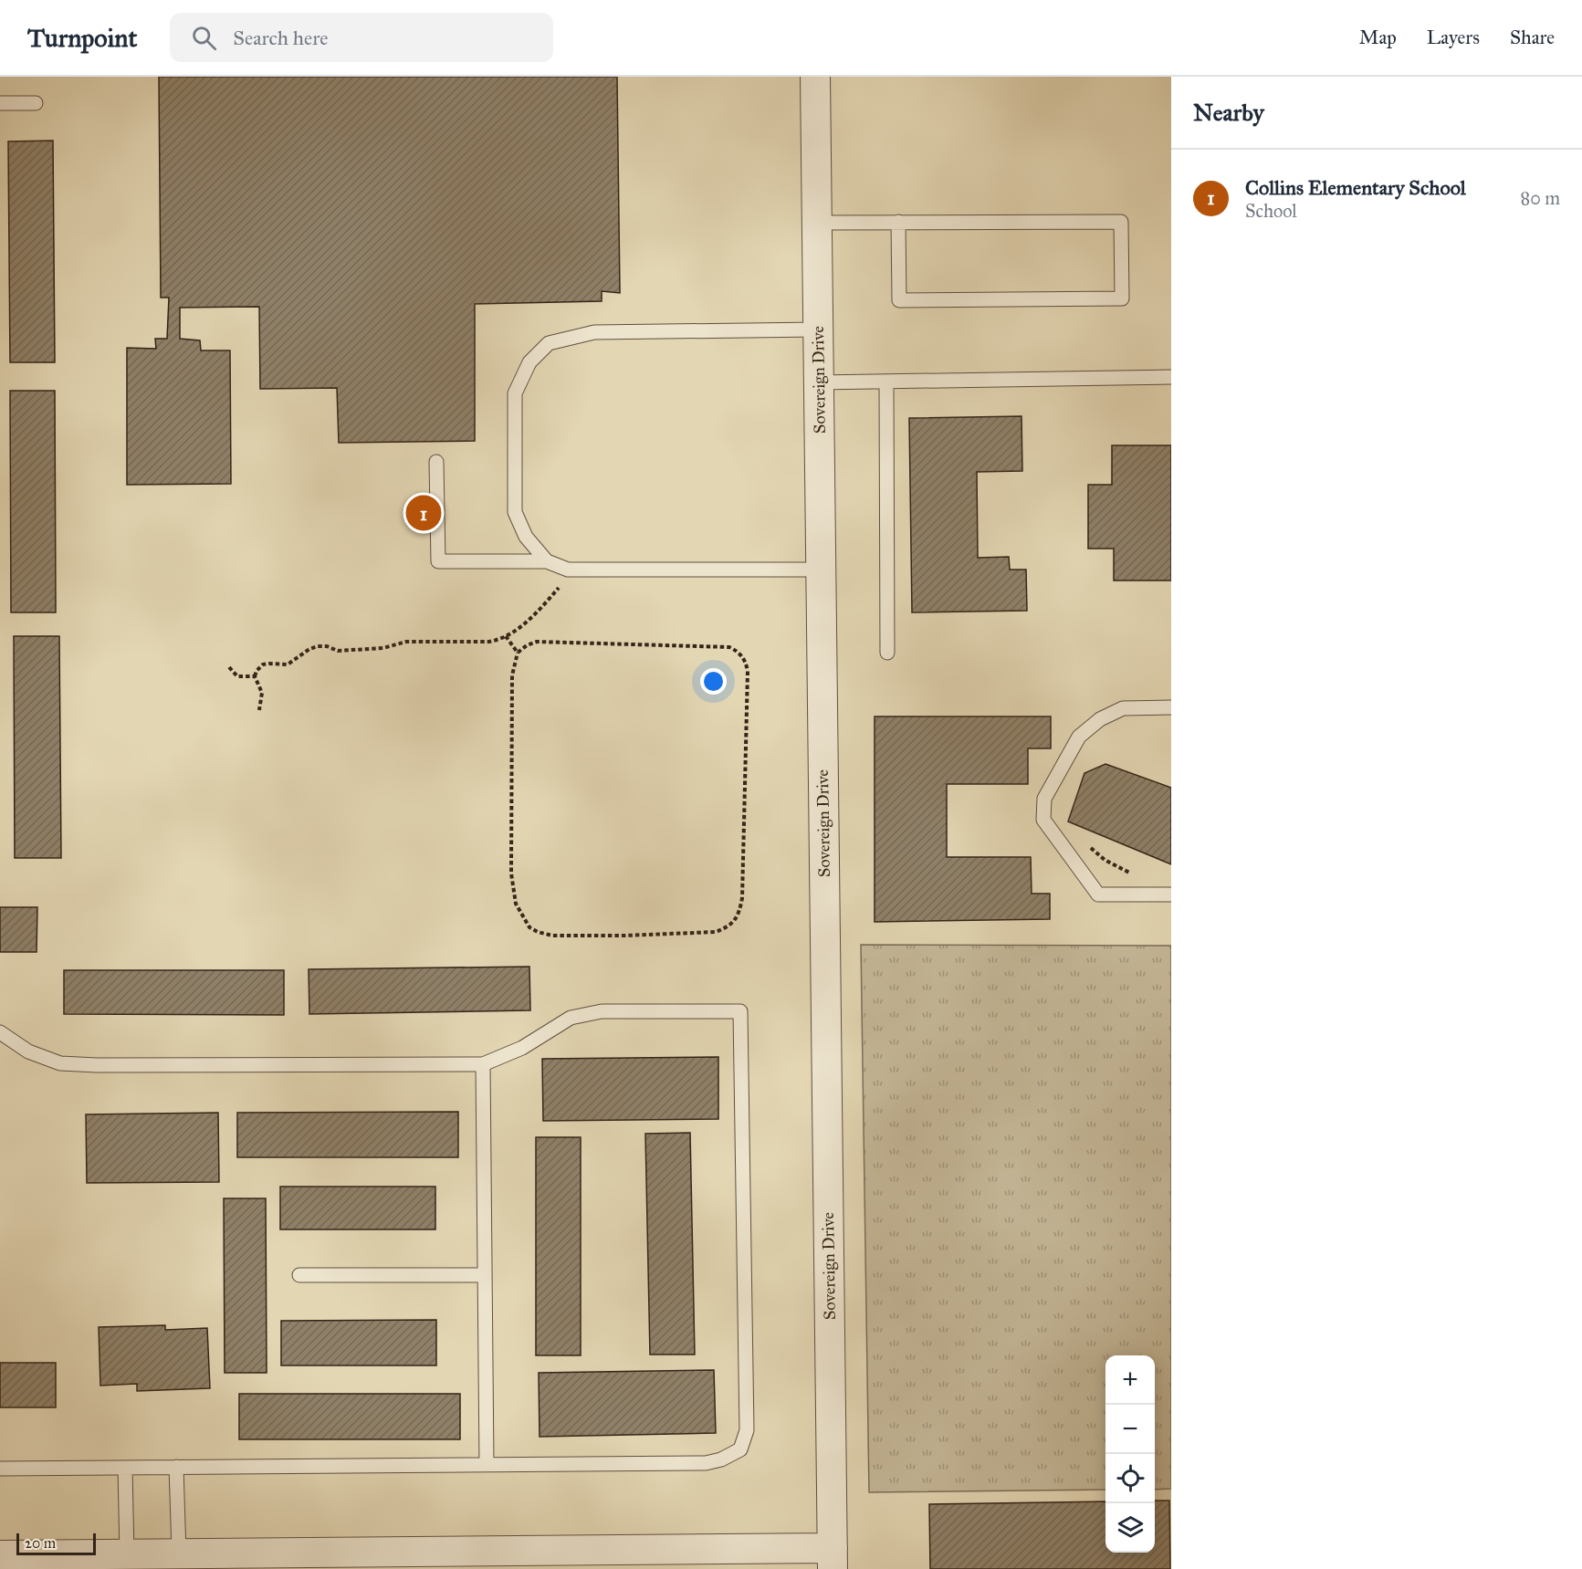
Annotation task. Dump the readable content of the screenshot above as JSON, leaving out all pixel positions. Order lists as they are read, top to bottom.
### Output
{
  "streets": {
    "street": ["Sovereign Drive"]
  },
  "scale_bar": "20 m",
  "page": {
    "header": "Turnpoint",
    "search": "Search here",
    "nav": ["Map", "Layers", "Share"],
    "heading": "Nearby",
    "list": [
      {
        "mark": "1",
        "name": "Collins Elementary School",
        "note": "School",
        "value": "80 m"
      }
    ],
    "pins": "1",
    "map_buttons": ["+", "−"],
    "scale": "20 m"
  }
}
